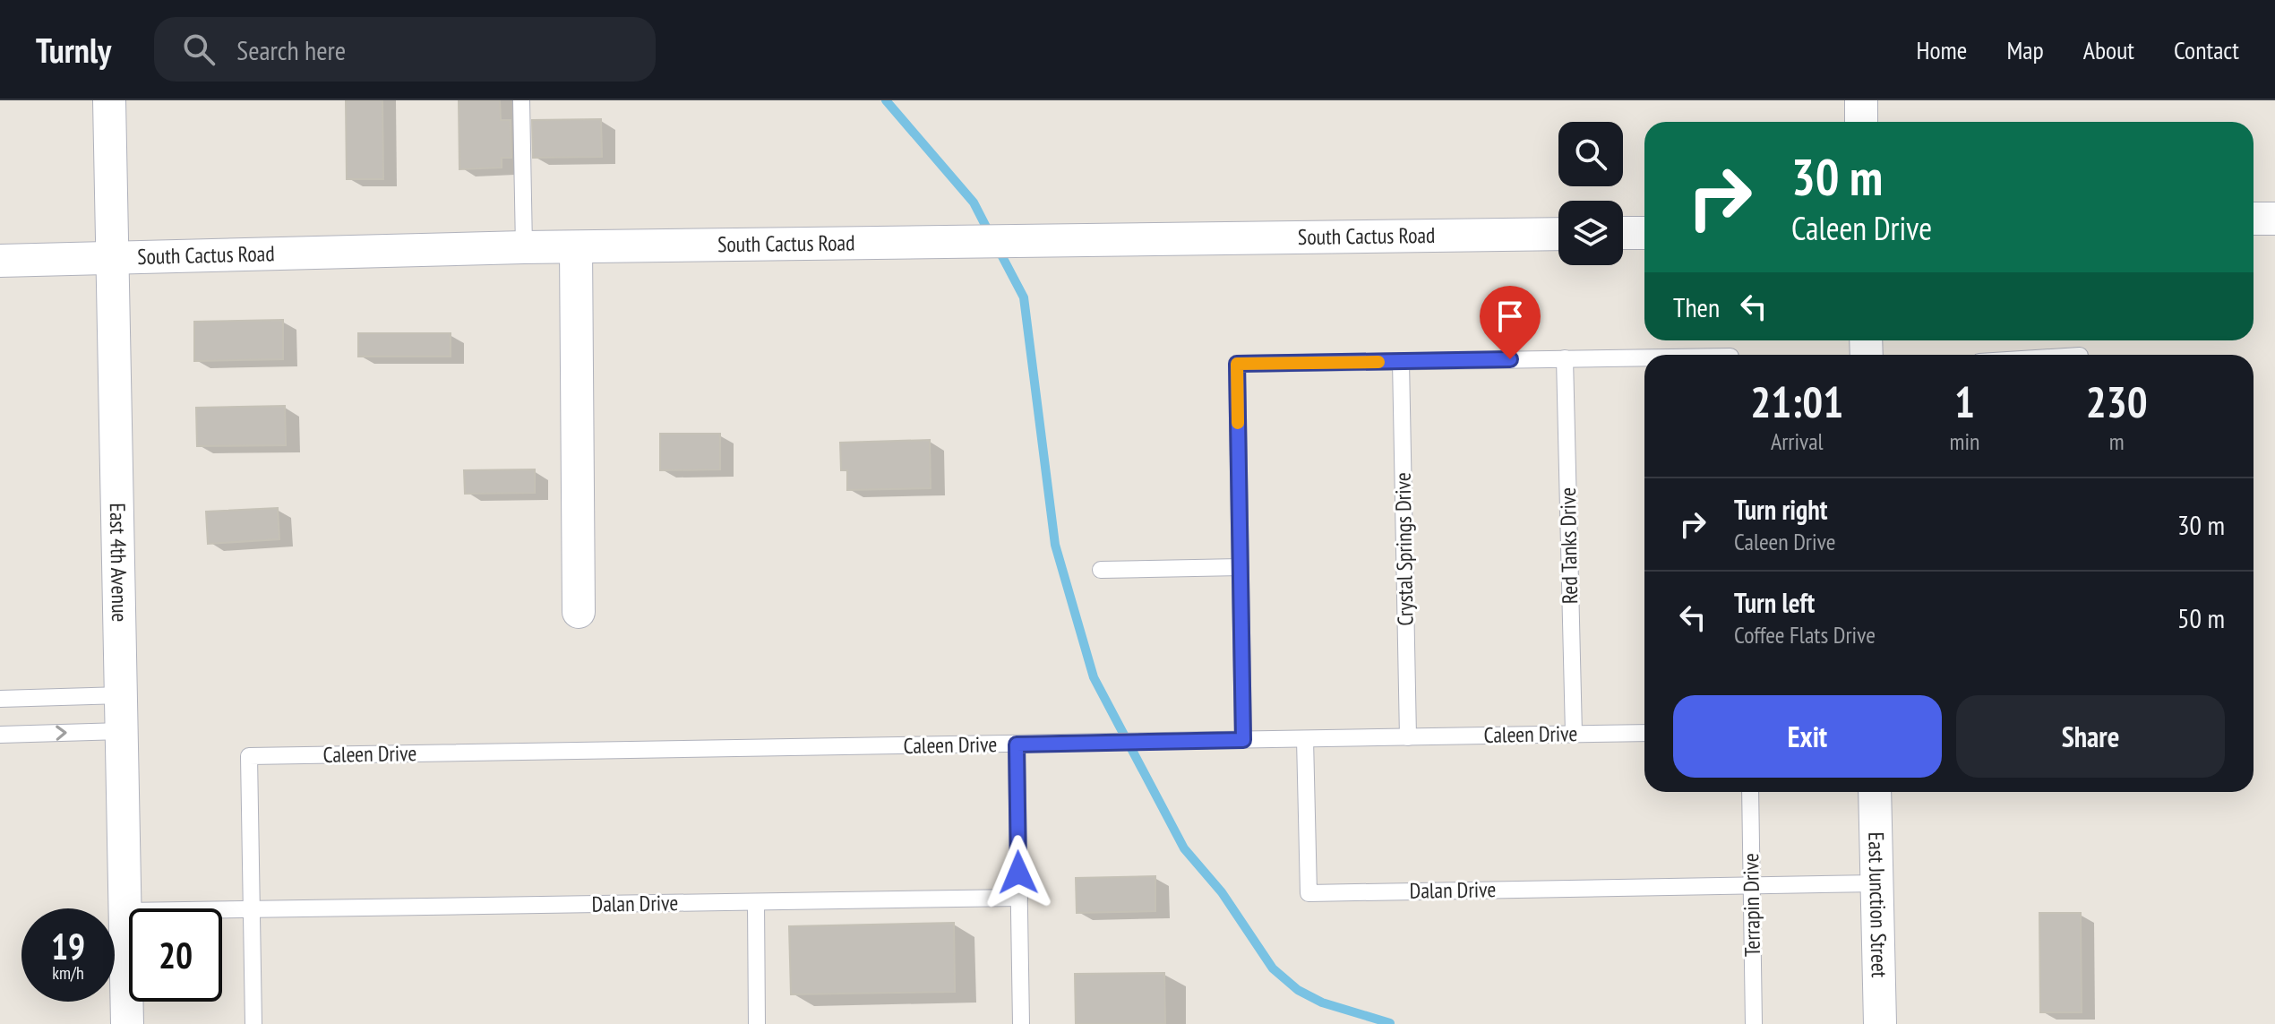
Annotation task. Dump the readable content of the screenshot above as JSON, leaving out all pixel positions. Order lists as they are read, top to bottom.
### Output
{
  "streets": {
    "street": ["South Cactus Road", "East 4th Avenue", "East Junction Street"],
    "lane": [
      "Red Tanks Drive",
      "Crystal Springs Drive",
      "Caleen Drive",
      "Dalan Drive",
      "Terrapin Drive"
    ]
  },
  "crossings": [
    ["South Cactus Road", "East 4th Avenue"],
    ["Red Tanks Drive", "Caleen Drive"],
    ["Crystal Springs Drive", "Caleen Drive"],
    ["East 4th Avenue", "Dalan Drive"],
    ["Caleen Drive", "Dalan Drive"],
    ["Dalan Drive", "Terrapin Drive"]
  ],
  "page": {
    "header": "Turnly",
    "search": "Search here",
    "nav": [
      "Home",
      "Map",
      "About",
      "Contact"
    ],
    "turn": ["30 m", "Caleen Drive"],
    "then": "Then",
    "eta": [
      "21:01",
      "Arrival",
      "1",
      "min",
      "230",
      "m"
    ],
    "list": [
      {
        "name": "Turn right",
        "note": "Caleen Drive",
        "value": "30 m"
      },
      {
        "name": "Turn left",
        "note": "Coffee Flats Drive",
        "value": "50 m"
      }
    ],
    "buttons": ["Exit", "Share"],
    "speed": "19 km/h",
    "limit": "20"
  }
}
